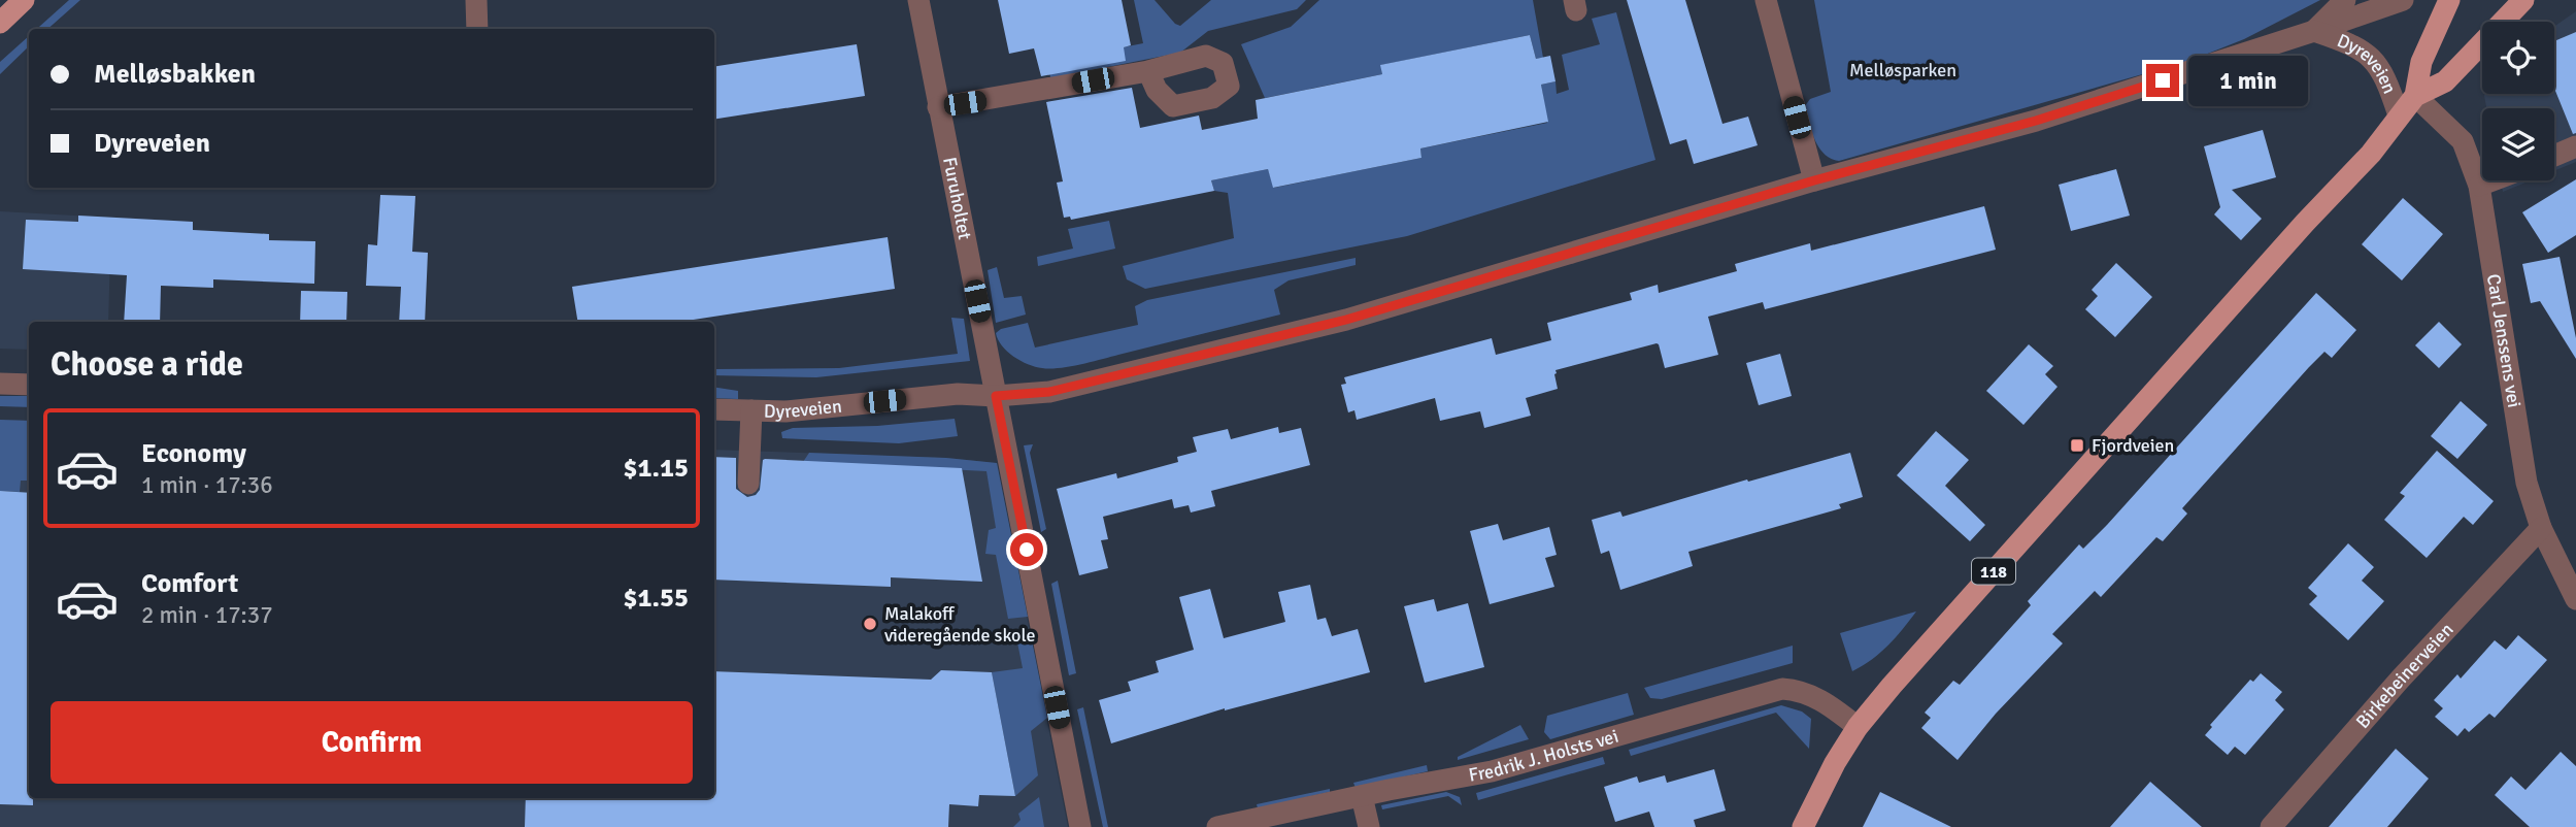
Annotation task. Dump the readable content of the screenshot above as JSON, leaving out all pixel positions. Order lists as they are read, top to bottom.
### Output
{
  "streets": {
    "main road": ["118"],
    "street": [
      "Dyreveien",
      "Furuholtet",
      "Carl Jenssens vei",
      "Birkebeinerveien",
      "Fredrik J. Holsts vei"
    ]
  },
  "crossings": [
    ["Dyreveien", "Furuholtet"],
    ["Dyreveien", "118"],
    ["Carl Jenssens vei", "118"],
    ["Carl Jenssens vei", "Birkebeinerveien"],
    ["118", "Fredrik J. Holsts vei"]
  ],
  "parks": ["Melløsparken"],
  "places": {
    "transit": ["Fjordveien"],
    "other": ["Malakoff videregående skole"]
  },
  "page": {
    "banner": ["Melløsbakken", "Dyreveien"],
    "bubble": "1 min",
    "heading": "Choose a ride",
    "list": [
      {
        "name": "Economy",
        "note": "1 min · 17:36",
        "value": "$1.15"
      },
      {
        "name": "Comfort",
        "note": "2 min · 17:37",
        "value": "$1.55"
      }
    ],
    "buttons": "Confirm"
  }
}
